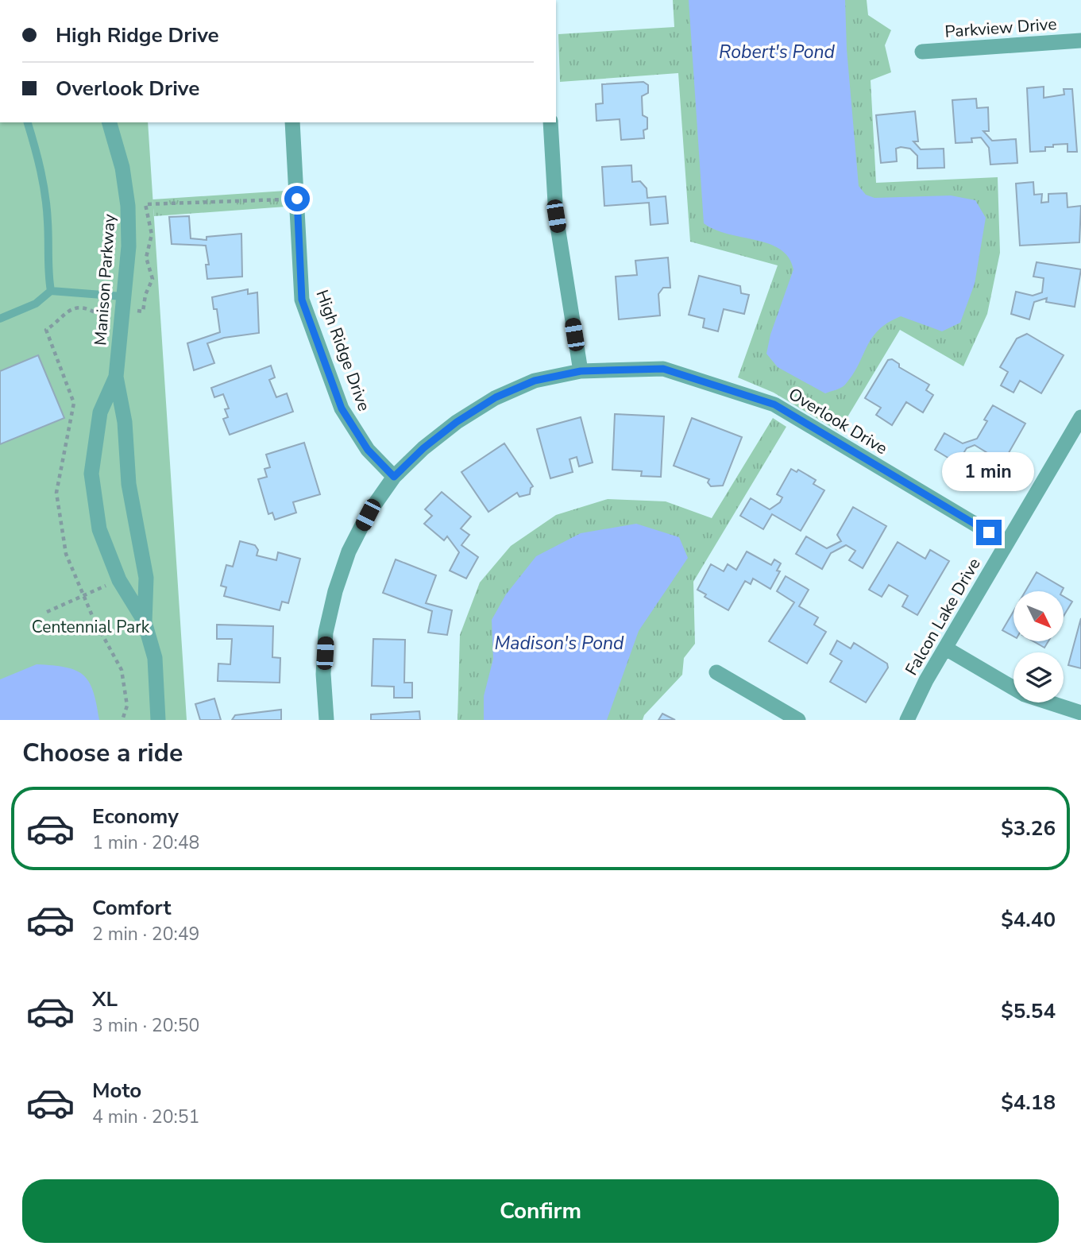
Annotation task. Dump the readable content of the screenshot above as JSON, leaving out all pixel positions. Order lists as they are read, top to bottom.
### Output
{
  "streets": {
    "street": [
      "Parkview Drive",
      "Manison Parkway",
      "High Ridge Drive",
      "Overlook Drive",
      "Falcon Lake Drive"
    ]
  },
  "crossings": [
    ["High Ridge Drive", "Overlook Drive"],
    ["Overlook Drive", "Falcon Lake Drive"]
  ],
  "water": ["Robert's Pond", "Madison's Pond"],
  "parks": ["Centennial Park"],
  "north": "bottom right",
  "page": {
    "banner": ["High Ridge Drive", "Overlook Drive"],
    "bubble": "1 min",
    "heading": "Choose a ride",
    "list": [
      {
        "name": "Economy",
        "note": "1 min · 20:48",
        "value": "$3.26"
      },
      {
        "name": "Comfort",
        "note": "2 min · 20:49",
        "value": "$4.40"
      },
      {
        "name": "XL",
        "note": "3 min · 20:50",
        "value": "$5.54"
      },
      {
        "name": "Moto",
        "note": "4 min · 20:51",
        "value": "$4.18"
      }
    ],
    "buttons": "Confirm"
  }
}
